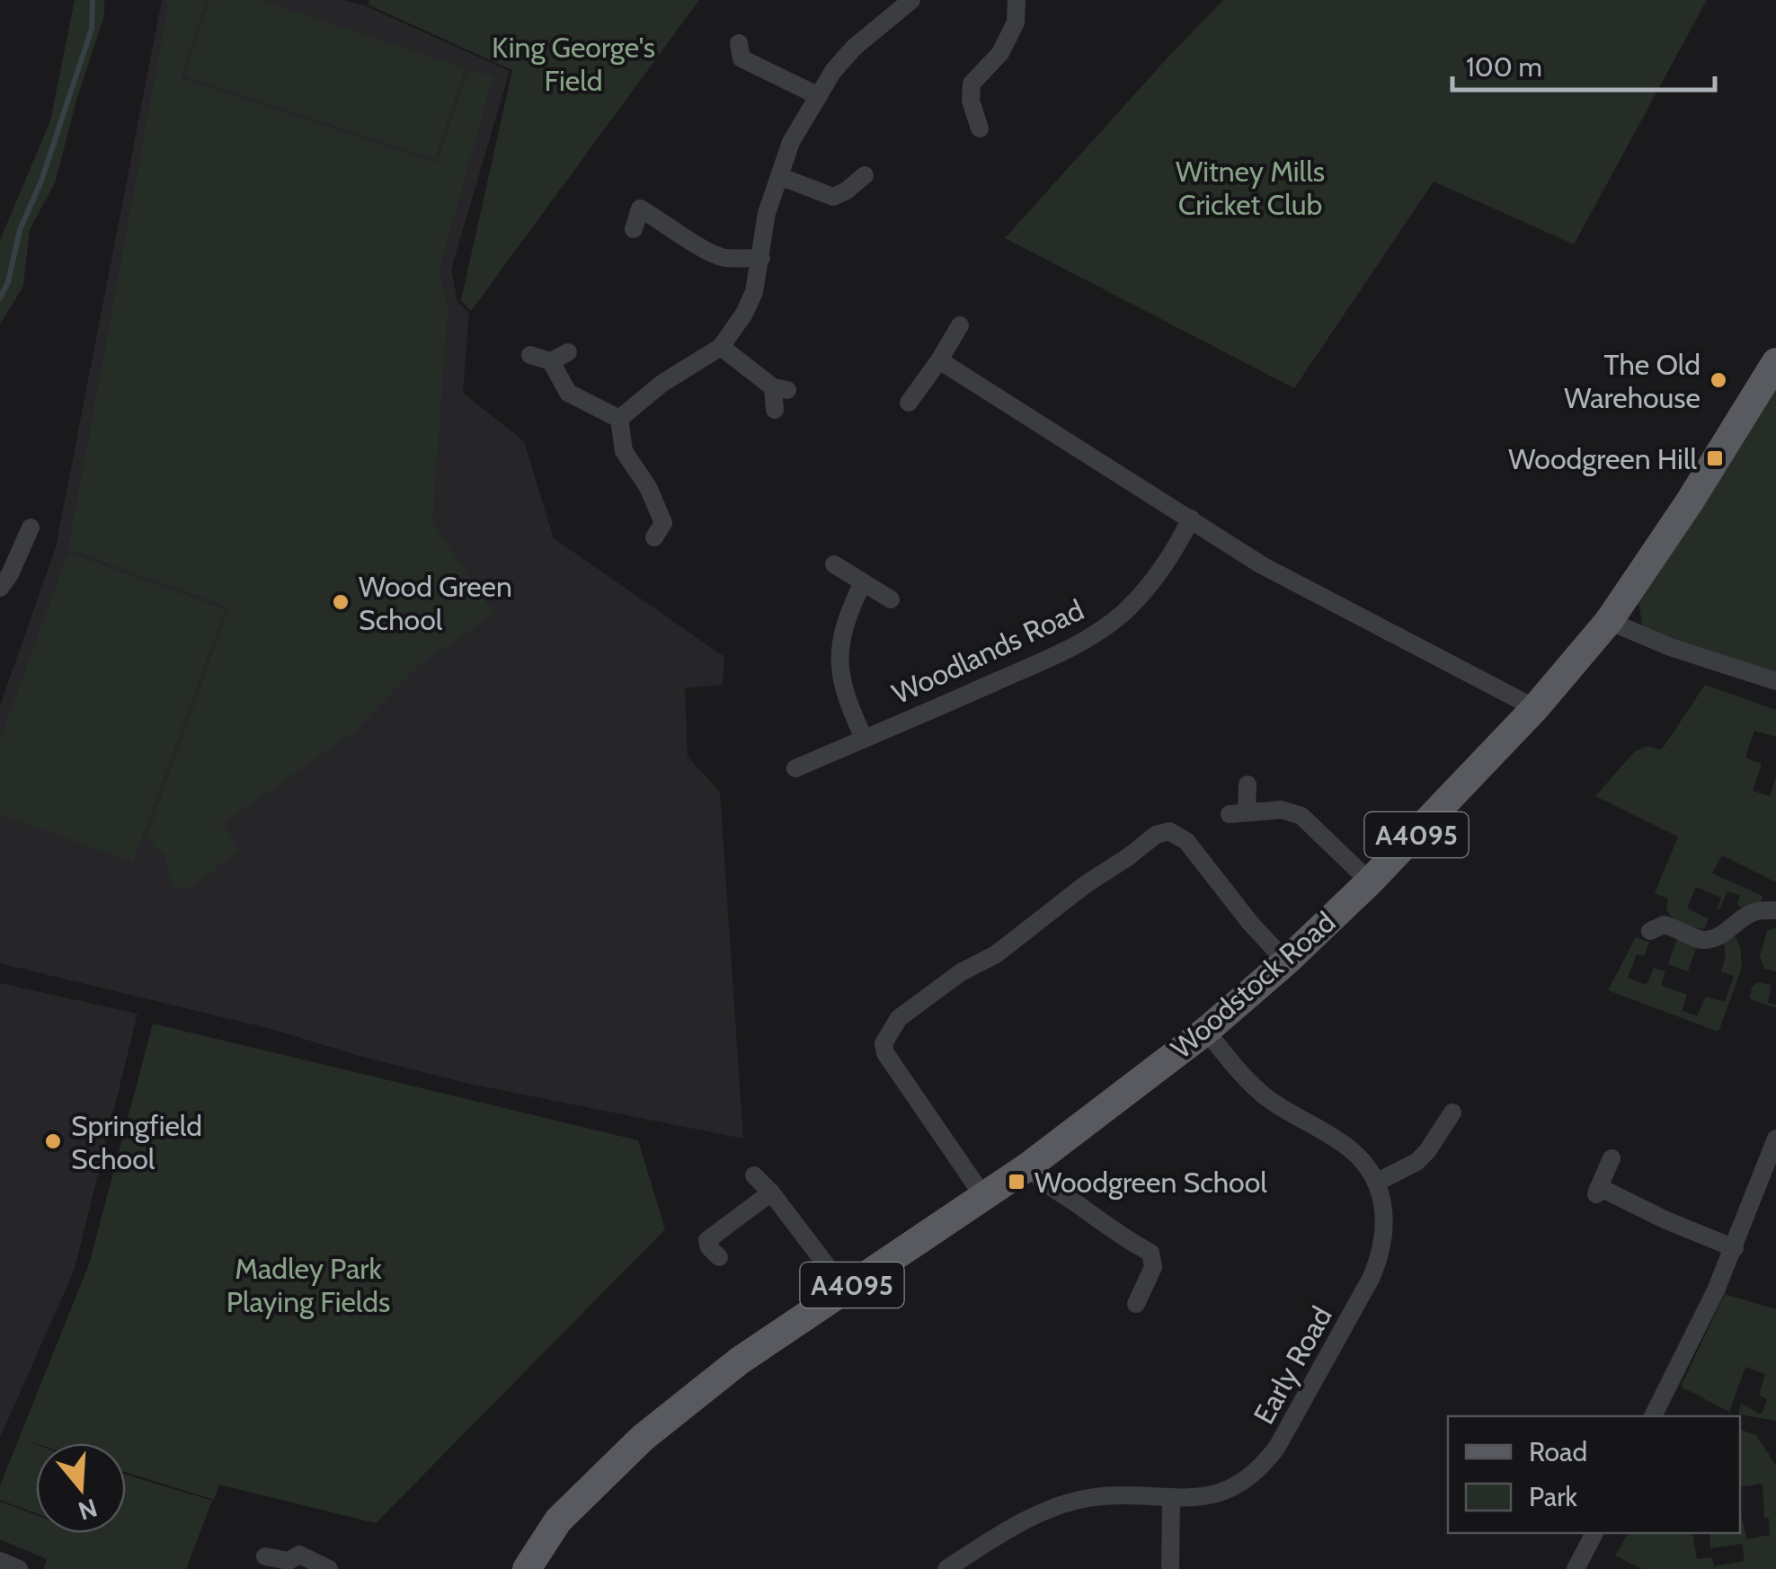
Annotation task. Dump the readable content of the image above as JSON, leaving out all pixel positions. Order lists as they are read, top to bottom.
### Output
{
  "streets": {
    "main road": ["A4095", "Woodstock Road"],
    "street": ["Woodlands Road", "Early Road"]
  },
  "crossings": [
    ["A4095", "Woodstock Road"],
    ["Woodstock Road", "Early Road"]
  ],
  "parks": ["King George's Field", "Witney Mills Cricket Club", "Madley Park Playing Fields"],
  "places": {
    "other": ["The Old Warehouse", "Wood Green School", "Springfield School"],
    "transit": ["Woodgreen Hill", "Woodgreen School"]
  },
  "legend": ["Road", "Park"],
  "scale_bar": "100 m",
  "north": "bottom"
}
